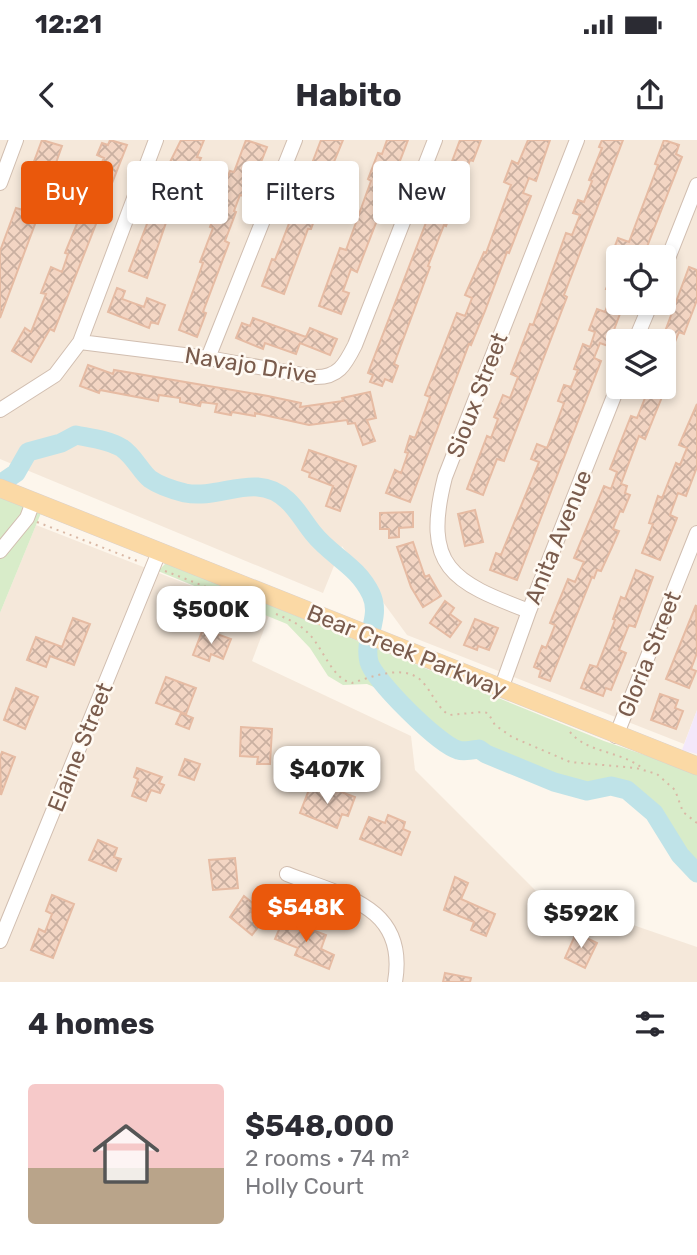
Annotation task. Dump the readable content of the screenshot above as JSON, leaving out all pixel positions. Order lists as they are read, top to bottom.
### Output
{
  "streets": {
    "main road": ["Bear Creek Parkway"],
    "street": [
      "Navajo Drive",
      "Sioux Street",
      "Anita Avenue",
      "Gloria Street",
      "Elaine Street"
    ]
  },
  "crossings": [
    ["Sioux Street", "Anita Avenue"],
    ["Anita Avenue", "Bear Creek Parkway"],
    ["Bear Creek Parkway", "Gloria Street"],
    ["Bear Creek Parkway", "Elaine Street"]
  ],
  "page": {
    "status": "12:21",
    "header": "Habito",
    "chip": [
      "Buy",
      "Rent",
      "Filters",
      "New"
    ],
    "price": [
      "$500K",
      "$407K",
      "$548K",
      "$592K"
    ],
    "heading": "4 homes",
    "list": [
      {
        "name": "$548,000",
        "note": "2 rooms · 74 m² · Holly Court"
      }
    ]
  }
}
